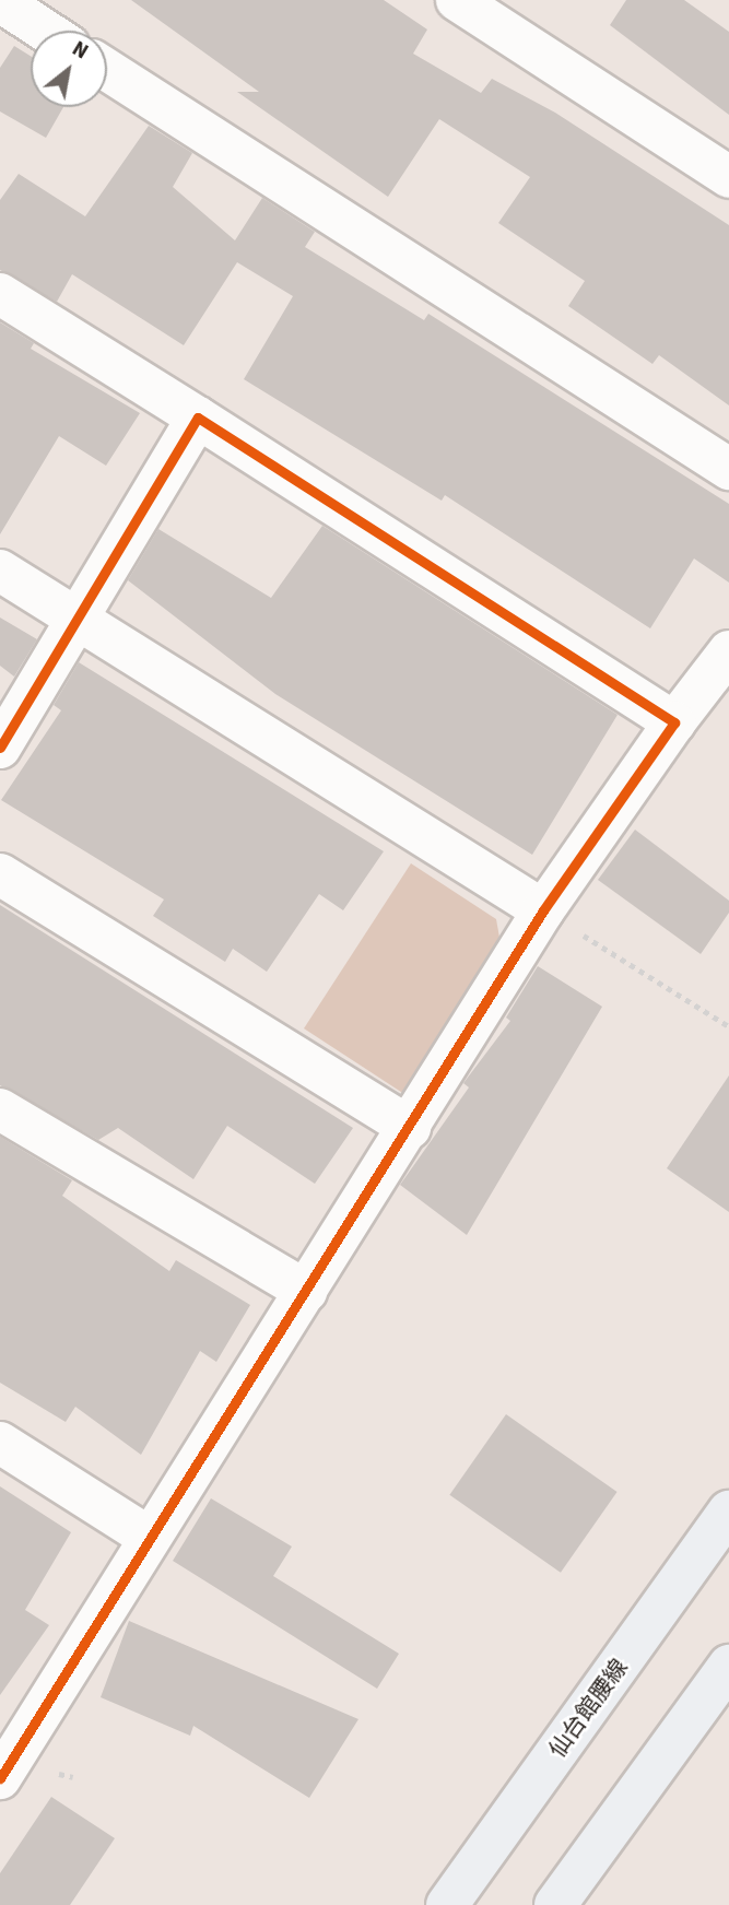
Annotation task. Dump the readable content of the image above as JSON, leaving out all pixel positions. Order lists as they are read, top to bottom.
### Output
{
  "streets": {
    "main road": ["仙台館腰線"]
  },
  "north": "top right"
}
